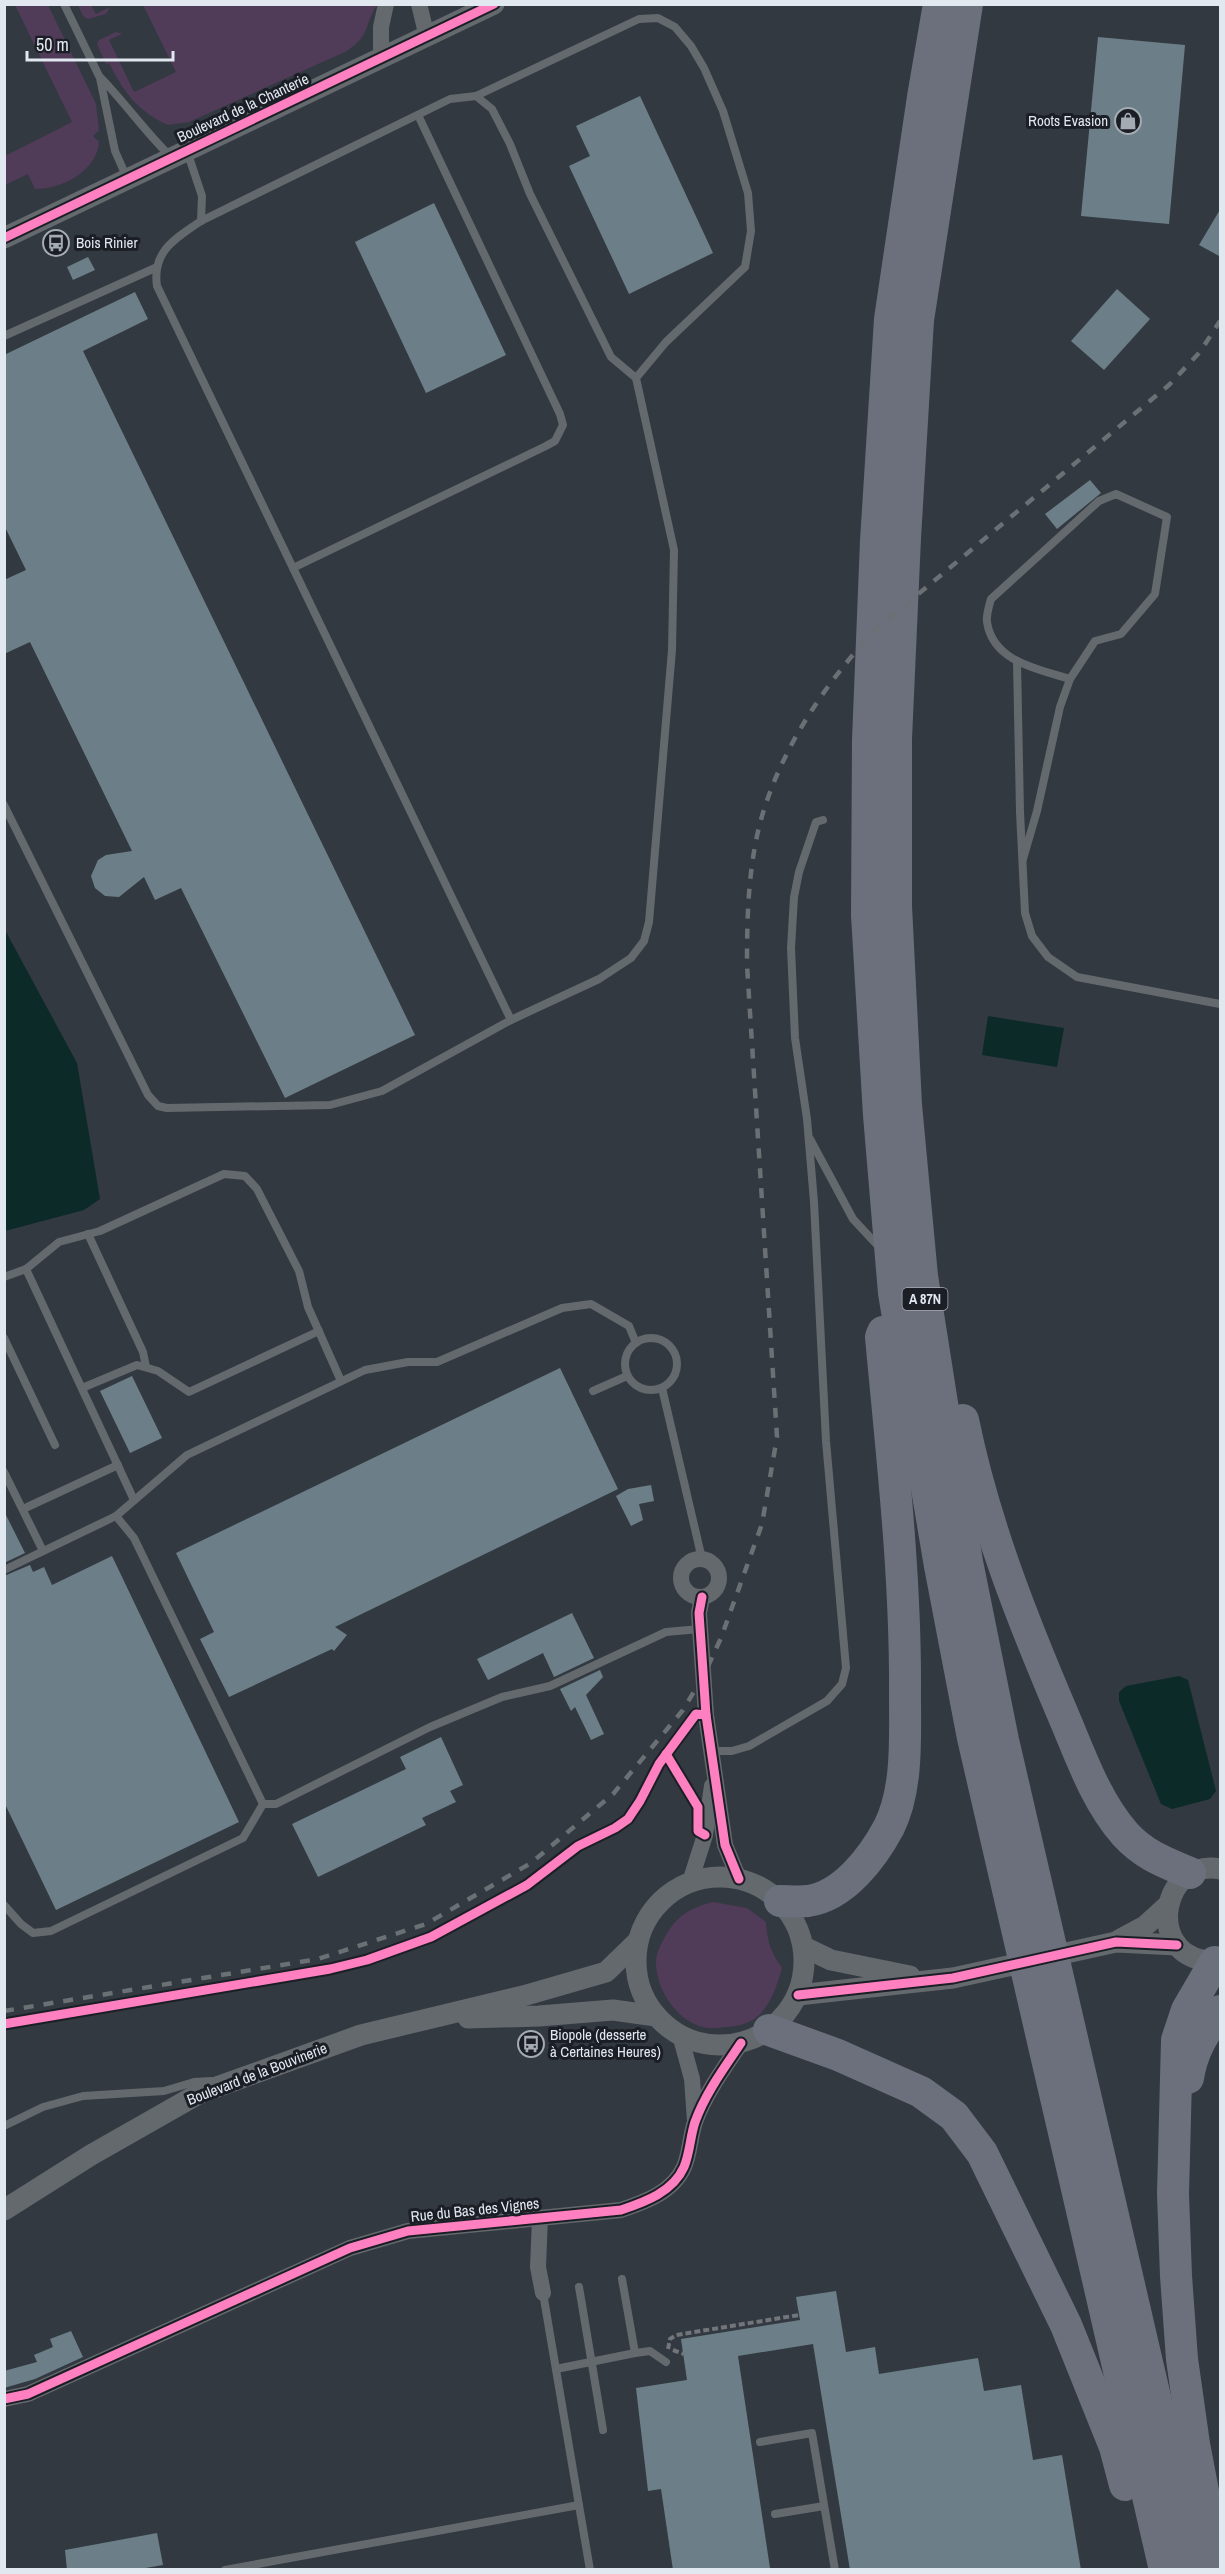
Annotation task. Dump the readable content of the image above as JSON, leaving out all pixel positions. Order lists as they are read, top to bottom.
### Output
{
  "streets": {
    "highway": ["A 87N"],
    "street": ["Boulevard de la Chanterie", "Boulevard de la Bouvinerie", "Rue du Bas des Vignes"]
  },
  "crossings": [
    ["Boulevard de la Bouvinerie", "Rue du Bas des Vignes"]
  ],
  "places": {
    "shop": ["Roots Evasion"],
    "bus stop": ["Bois Rinier", "Biopole (desserte à Certaines Heures)"]
  },
  "scale_bar": "50 m"
}
